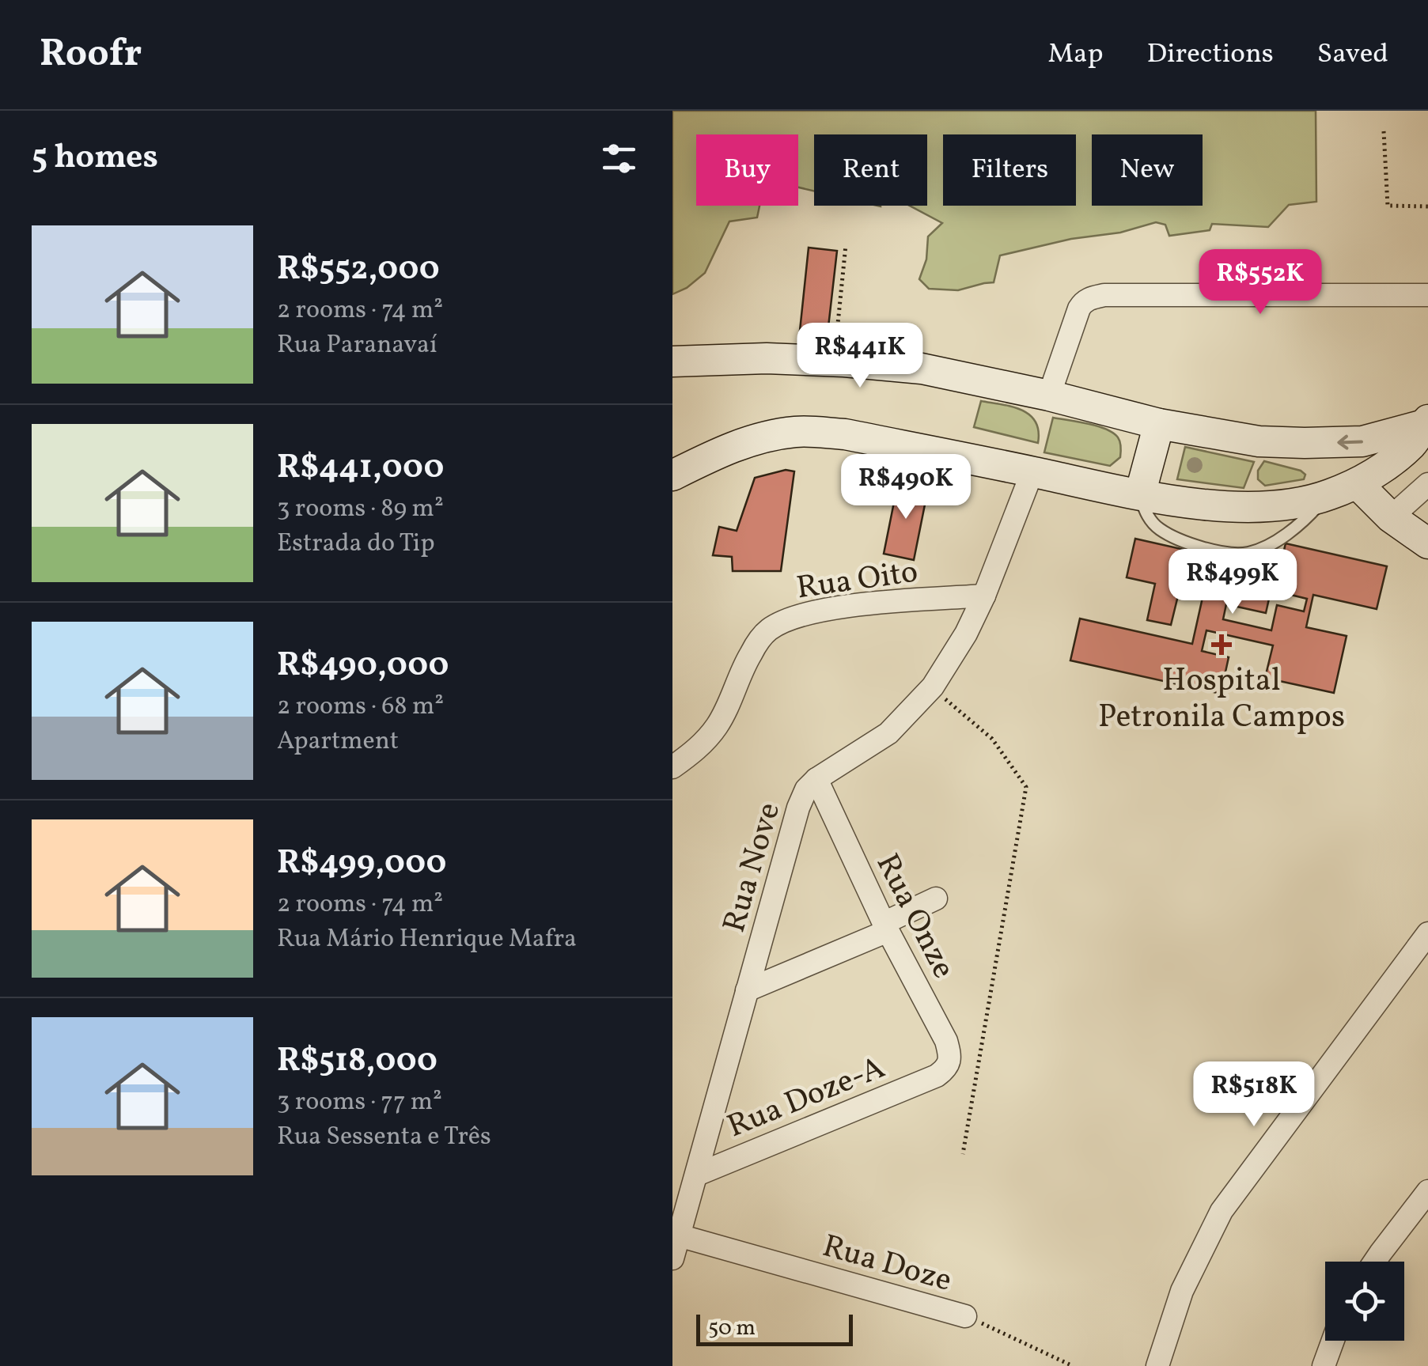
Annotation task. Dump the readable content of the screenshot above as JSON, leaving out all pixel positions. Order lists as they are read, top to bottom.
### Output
{
  "streets": {
    "street": [
      "Rua Oito",
      "Rua Nove",
      "Rua Onze",
      "Rua Doze-A",
      "Rua Doze"
    ]
  },
  "crossings": [
    ["Rua Oito", "Rua Nove"],
    ["Rua Nove", "Rua Onze"],
    ["Rua Nove", "Rua Doze-A"],
    ["Rua Nove", "Rua Doze"],
    ["Rua Onze", "Rua Doze-A"]
  ],
  "places": {
    "health": ["Hospital Petronila Campos"]
  },
  "scale_bar": "50 m",
  "page": {
    "header": "Roofr",
    "nav": ["Map", "Directions", "Saved"],
    "heading": "5 homes",
    "chip": [
      "Buy",
      "Rent",
      "Filters",
      "New"
    ],
    "list": [
      {
        "name": "R$552,000",
        "note": "2 rooms · 74 m² · Rua Paranavaí"
      },
      {
        "name": "R$441,000",
        "note": "3 rooms · 89 m² · Estrada do Tip"
      },
      {
        "name": "R$490,000",
        "note": "2 rooms · 68 m² · Apartment"
      },
      {
        "name": "R$499,000",
        "note": "2 rooms · 74 m² · Rua Mário Henrique Mafra"
      },
      {
        "name": "R$518,000",
        "note": "3 rooms · 77 m² · Rua Sessenta e Três"
      }
    ],
    "price": [
      "R$552K",
      "R$441K",
      "R$490K",
      "R$499K",
      "R$518K"
    ],
    "scale": "50 m"
  }
}
